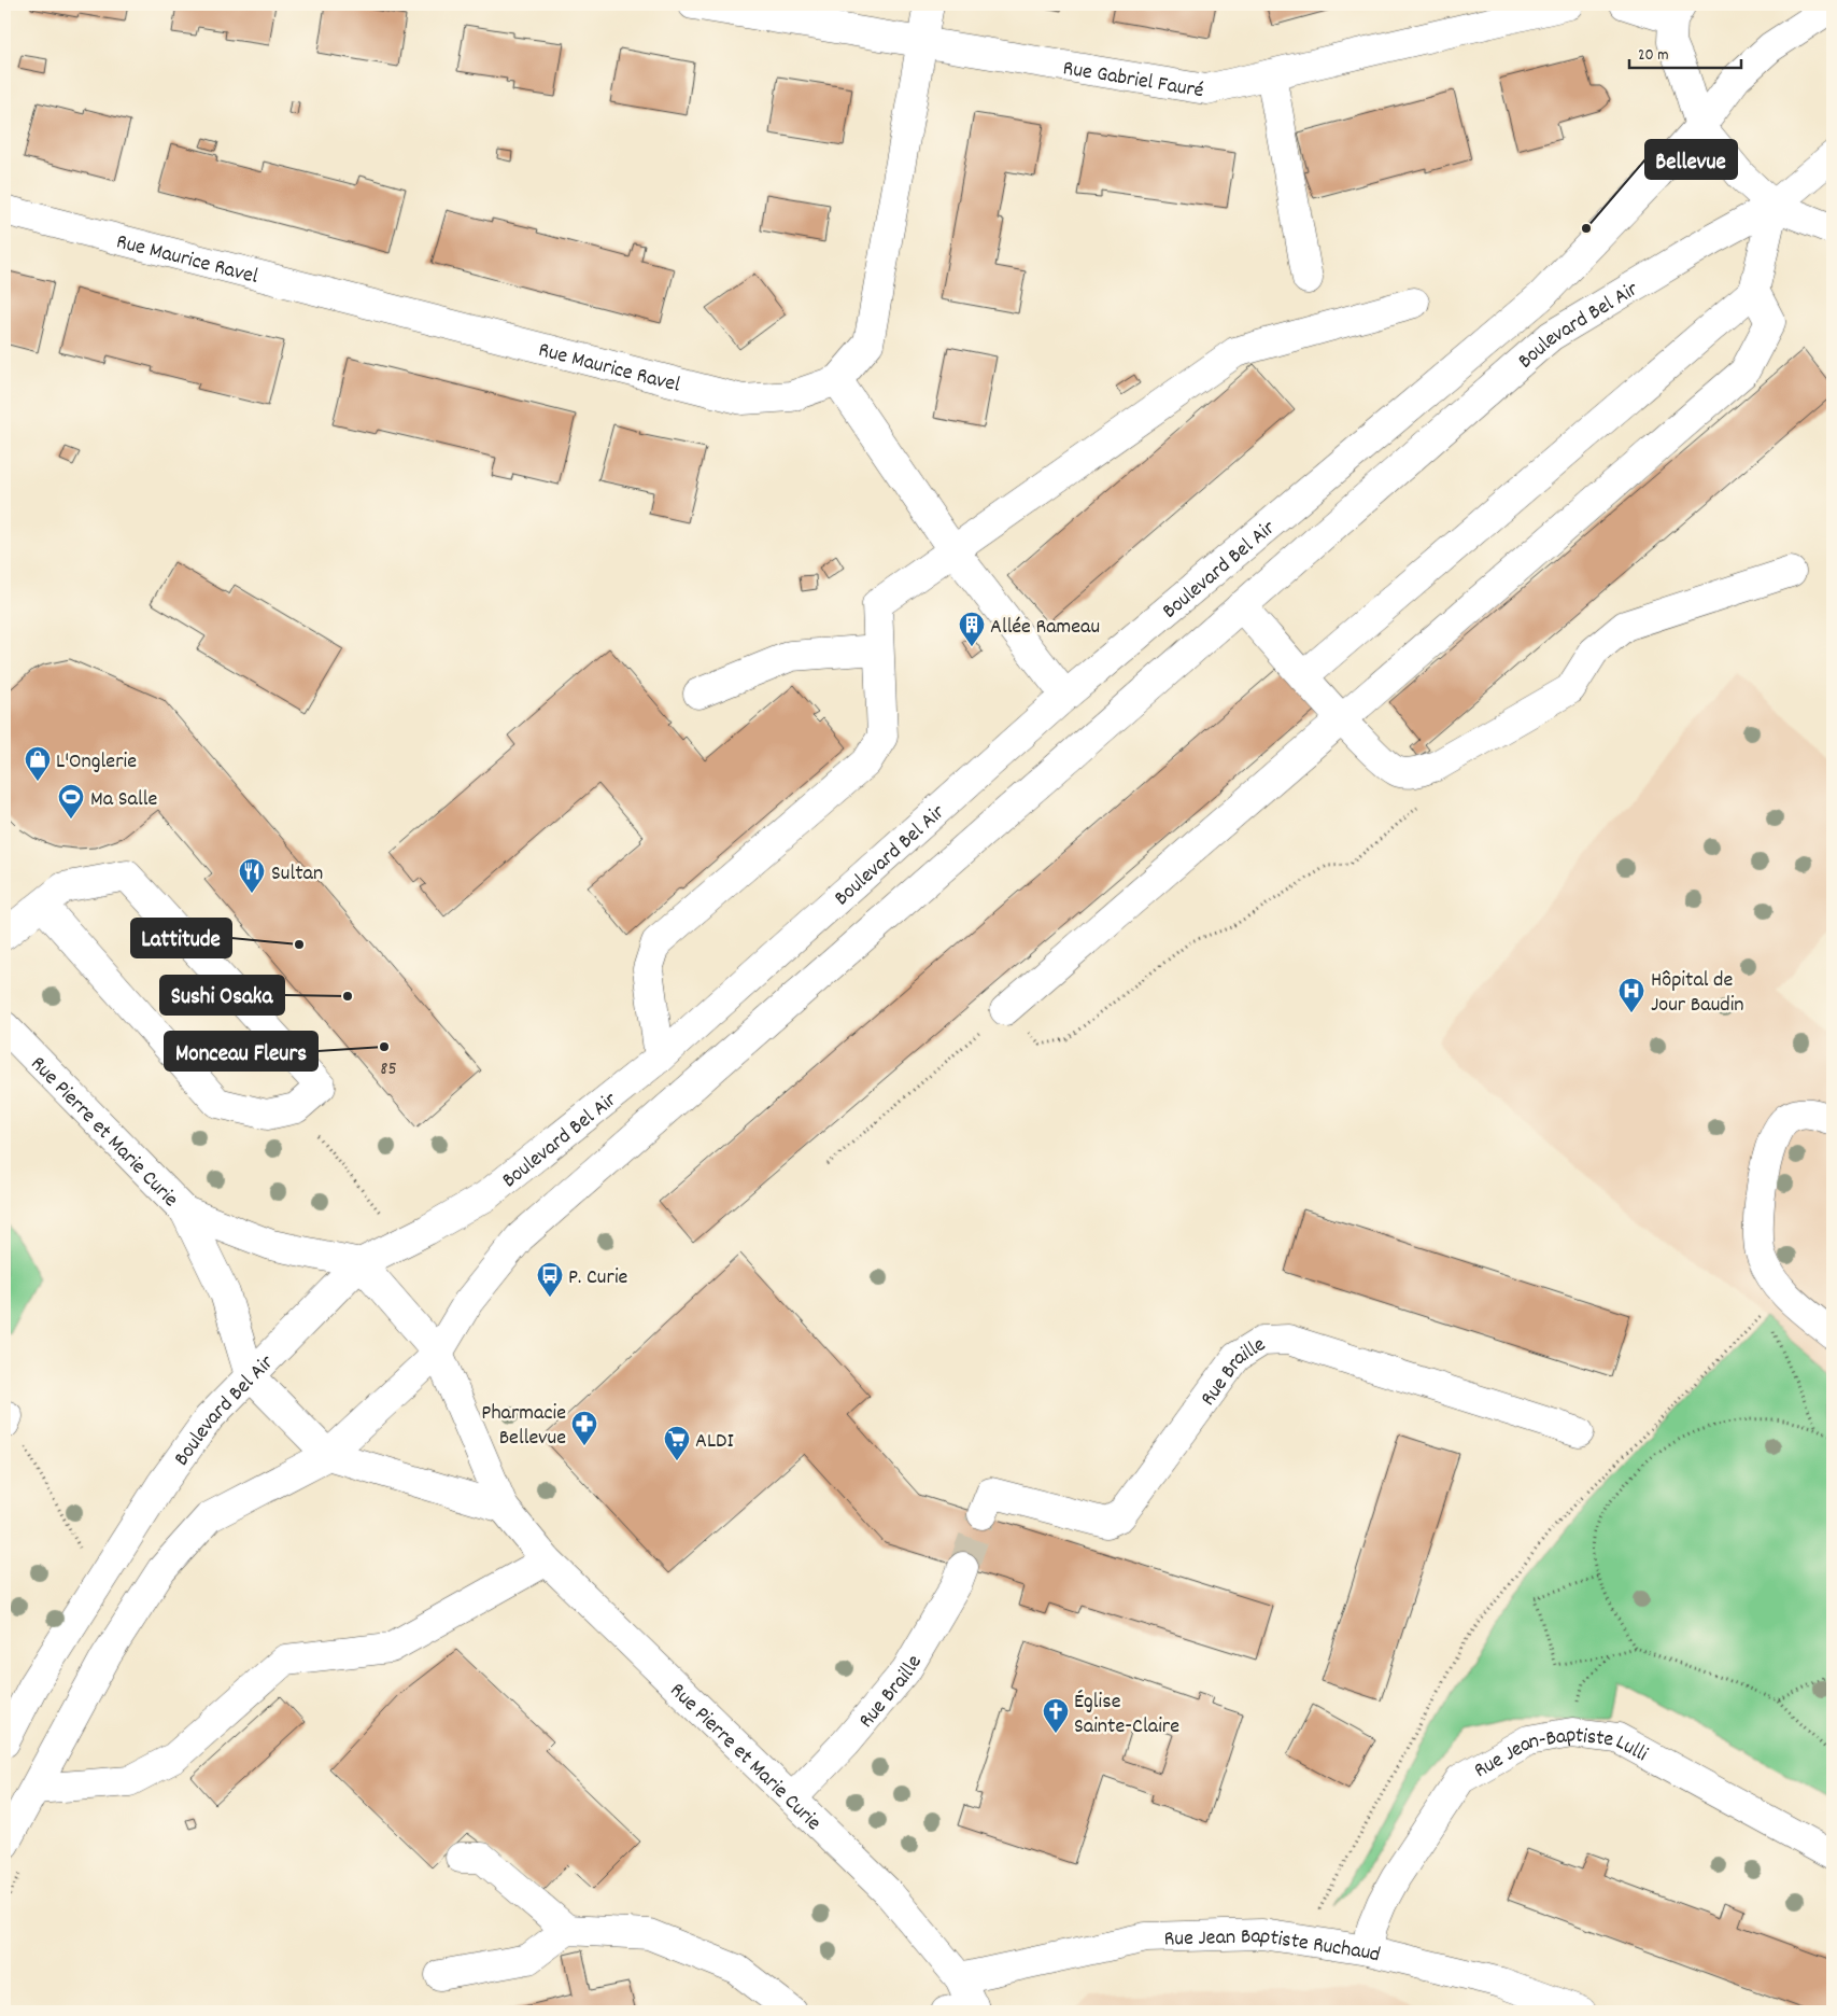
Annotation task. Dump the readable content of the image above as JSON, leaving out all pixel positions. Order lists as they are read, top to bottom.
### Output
{
  "streets": {
    "main road": [
      "Rue Gabriel Fauré",
      "Rue Maurice Ravel",
      "Boulevard Bel Air",
      "Rue Pierre et Marie Curie",
      "Rue Braille",
      "Rue Jean-Baptiste Lulli",
      "Rue Jean Baptiste Ruchaud"
    ]
  },
  "crossings": [
    ["Boulevard Bel Air", "Rue Pierre et Marie Curie"],
    ["Rue Pierre et Marie Curie", "Rue Braille"],
    ["Rue Pierre et Marie Curie", "Rue Jean Baptiste Ruchaud"],
    ["Rue Jean-Baptiste Lulli", "Rue Jean Baptiste Ruchaud"]
  ],
  "places": {
    "other": [
      "Bellevue",
      "Lattitude",
      "Sushi Osaka",
      "Monceau Fleurs"
    ],
    "building": ["Allée Rameau"],
    "shop": ["L'Onglerie"],
    "sports": ["Ma Salle"],
    "restaurant": ["Sultan"],
    "hospital": ["Hôpital de Jour Baudin"],
    "bus stop": ["P. Curie"],
    "pharmacy": ["Pharmacie Bellevue"],
    "supermarket": ["ALDI"],
    "church": ["Église Sainte-Claire"]
  },
  "house_numbers": ["85"],
  "scale_bar": "20 m"
}
